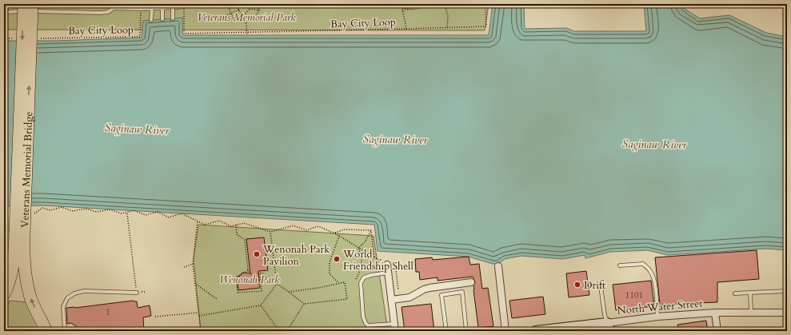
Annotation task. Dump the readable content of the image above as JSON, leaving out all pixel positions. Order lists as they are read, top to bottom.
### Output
{
  "streets": {
    "highway": ["Veterans Memorial Bridge"],
    "street": ["North Water Street"],
    "path": ["Bay City Loop"]
  },
  "water": ["Saginaw River"],
  "parks": ["Veterans Memorial Park", "Wenonah Park"],
  "places": ["Wenonah Park Pavilion", "World Friendship Shell", "Drift"],
  "house_numbers": ["1101", "1"]
}
